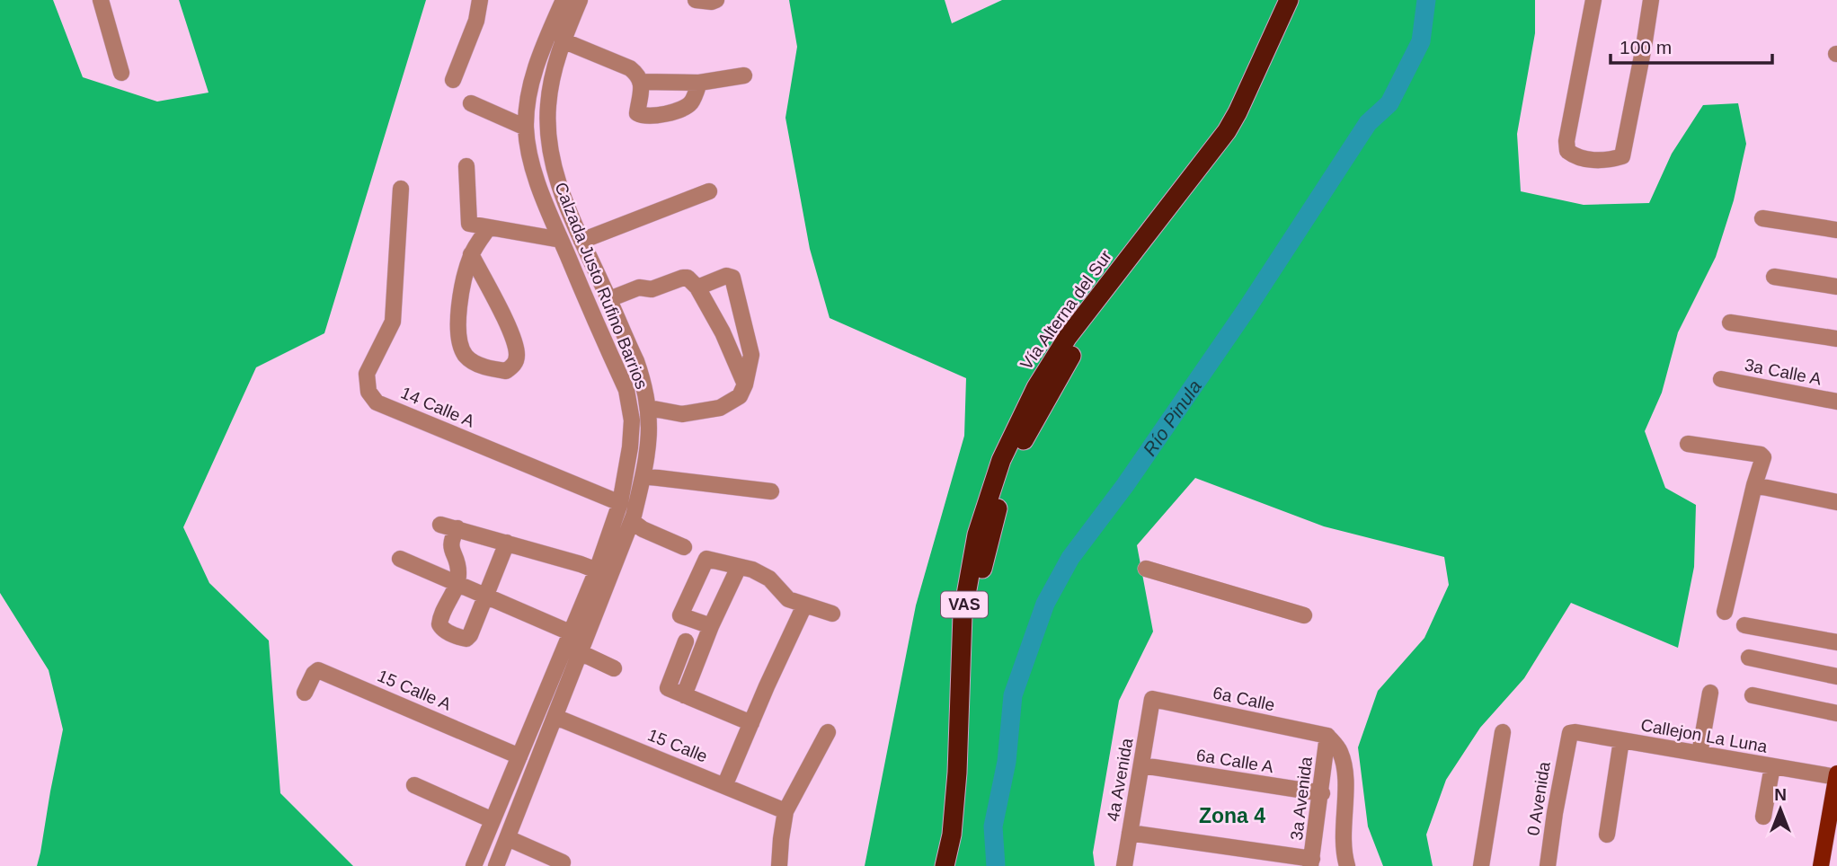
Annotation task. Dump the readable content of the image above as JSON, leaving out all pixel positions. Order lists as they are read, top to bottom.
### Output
{
  "streets": {
    "highway": ["Vía Alterna del Sur", "VAS"],
    "street": [
      "Calzada Justo Rufino Barrios",
      "3a Calle A",
      "14 Calle A",
      "15 Calle A",
      "6a Calle",
      "Callejon La Luna",
      "15 Calle",
      "6a Calle A",
      "4a Avenida",
      "3a Avenida",
      "0 Avenida"
    ]
  },
  "crossings": [
    ["Calzada Justo Rufino Barrios", "14 Calle A"],
    ["Calzada Justo Rufino Barrios", "15 Calle A"],
    ["Calzada Justo Rufino Barrios", "15 Calle"],
    ["6a Calle", "4a Avenida"],
    ["6a Calle", "3a Avenida"],
    ["Callejon La Luna", "0 Avenida"],
    ["6a Calle A", "4a Avenida"],
    ["6a Calle A", "3a Avenida"]
  ],
  "districts": ["Zona 4"],
  "water": ["Río Pinula"],
  "scale_bar": "100 m",
  "north": "top"
}
